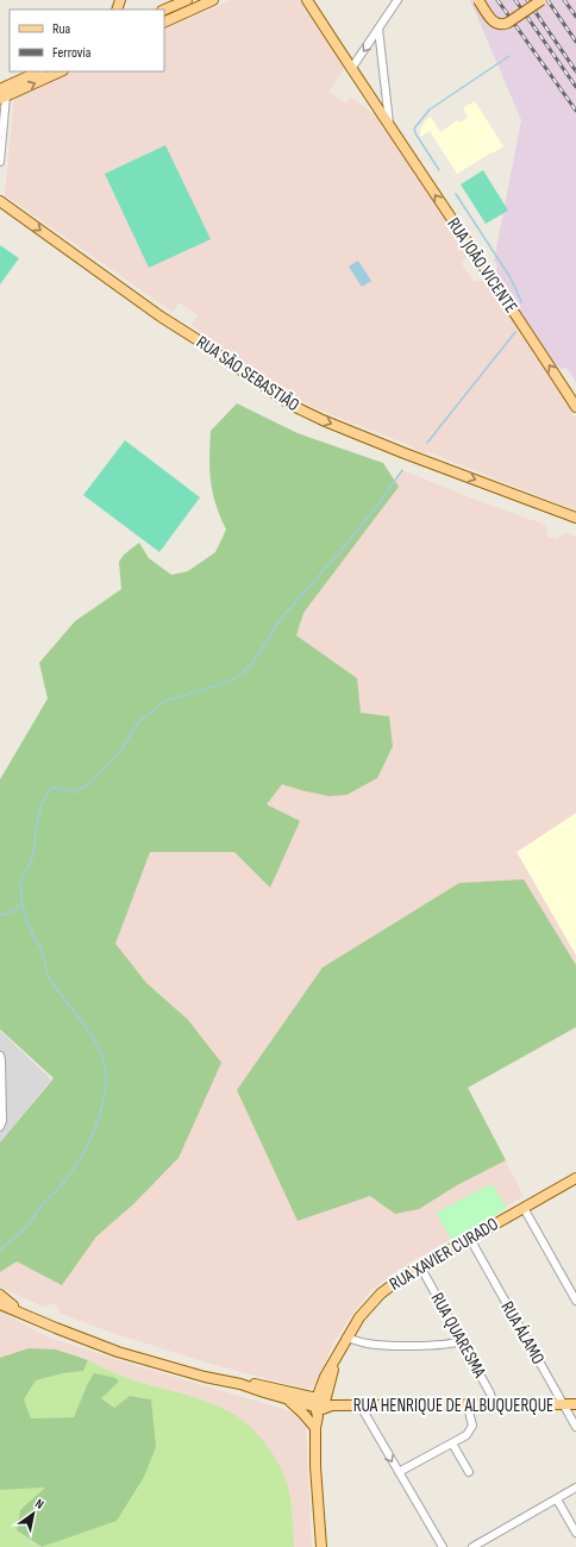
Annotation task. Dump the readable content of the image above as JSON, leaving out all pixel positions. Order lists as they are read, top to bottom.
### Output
{
  "streets": {
    "main road": [
      "RUA JOÃO VICENTE",
      "RUA SÃO SEBASTIÃO",
      "RUA XAVIER CURADO",
      "RUA HENRIQUE DE ALBUQUERQUE"
    ],
    "street": ["RUA ÁLAMO", "RUA QUARESMA"]
  },
  "crossings": [
    ["RUA XAVIER CURADO", "RUA ÁLAMO"],
    ["RUA XAVIER CURADO", "RUA QUARESMA"],
    ["RUA XAVIER CURADO", "RUA HENRIQUE DE ALBUQUERQUE"],
    ["RUA ÁLAMO", "RUA HENRIQUE DE ALBUQUERQUE"],
    ["RUA QUARESMA", "RUA HENRIQUE DE ALBUQUERQUE"]
  ],
  "one_way": ["RUA JOÃO VICENTE", "RUA SÃO SEBASTIÃO"],
  "legend": ["Rua", "Ferrovia"],
  "north": "top right"
}
